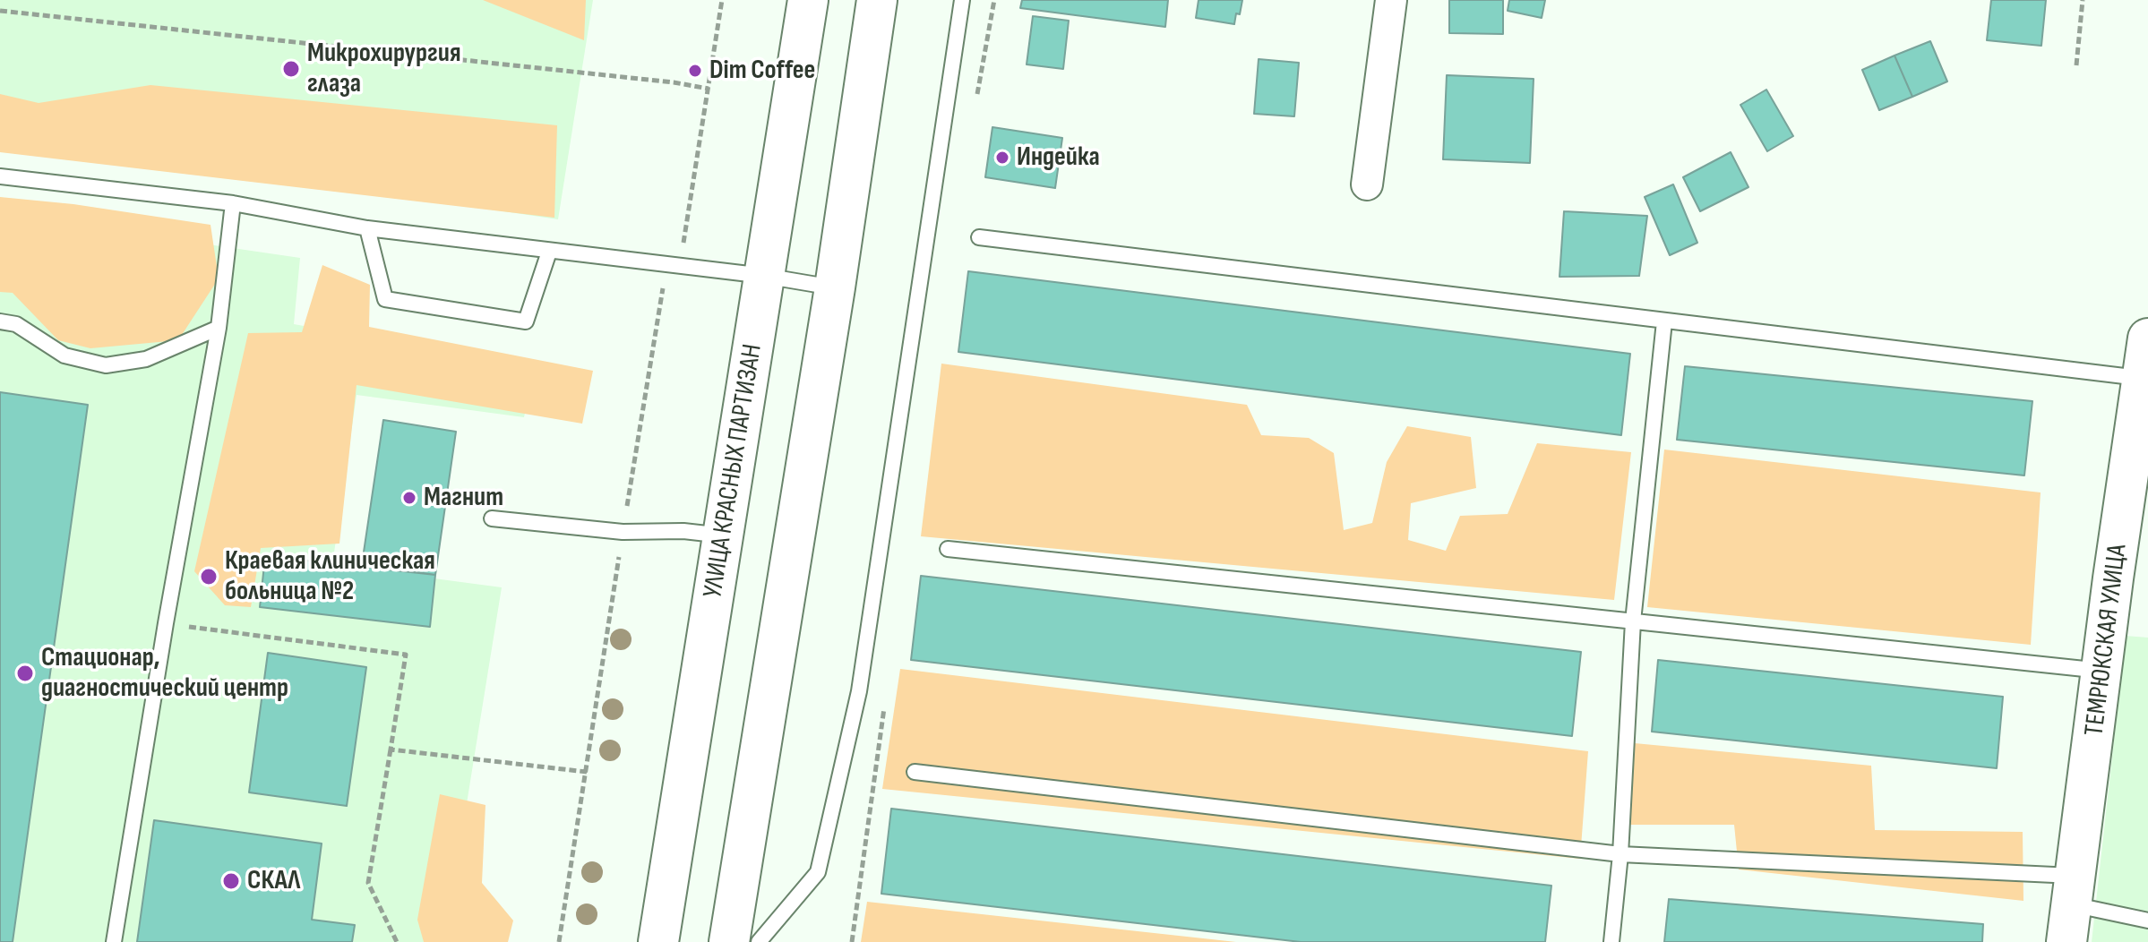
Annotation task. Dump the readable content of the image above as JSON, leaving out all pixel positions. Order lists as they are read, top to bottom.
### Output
{
  "streets": {
    "main road": ["УЛИЦА КРАСНЫХ ПАРТИЗАН", "ТЕМРЮКСКАЯ УЛИЦА"]
  },
  "places": [
    "Микрохирургия глаза",
    "Dim Coffee",
    "Индейка",
    "Магнит",
    "Краевая клиническая больница №2",
    "Стационар, диагностический центр",
    "СКАЛ"
  ]
}
